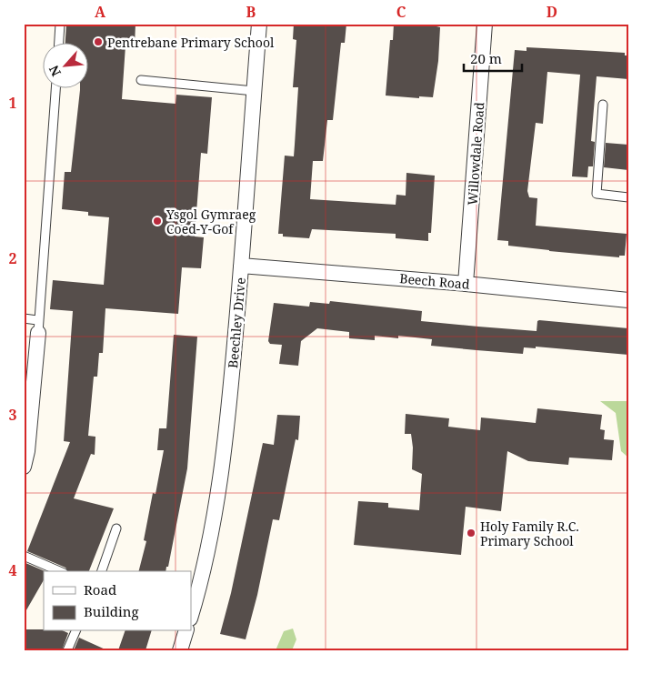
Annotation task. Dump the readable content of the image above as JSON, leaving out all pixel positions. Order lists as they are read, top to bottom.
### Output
{
  "streets": {
    "street": ["Willowdale Road", "Beech Road", "Beechley Drive"]
  },
  "crossings": [
    ["Willowdale Road", "Beech Road"],
    ["Beech Road", "Beechley Drive"]
  ],
  "places": ["Pentrebane Primary School", "Ysgol Gymraeg Coed-Y-Gof", "Holy Family R.C. Primary School"],
  "legend": ["Road", "Building"],
  "scale_bar": "20 m",
  "north": "bottom left",
  "grid": {
    "columns": [
      "A",
      "B",
      "C",
      "D"
    ],
    "rows": [
      "1",
      "2",
      "3",
      "4"
    ]
  }
}
